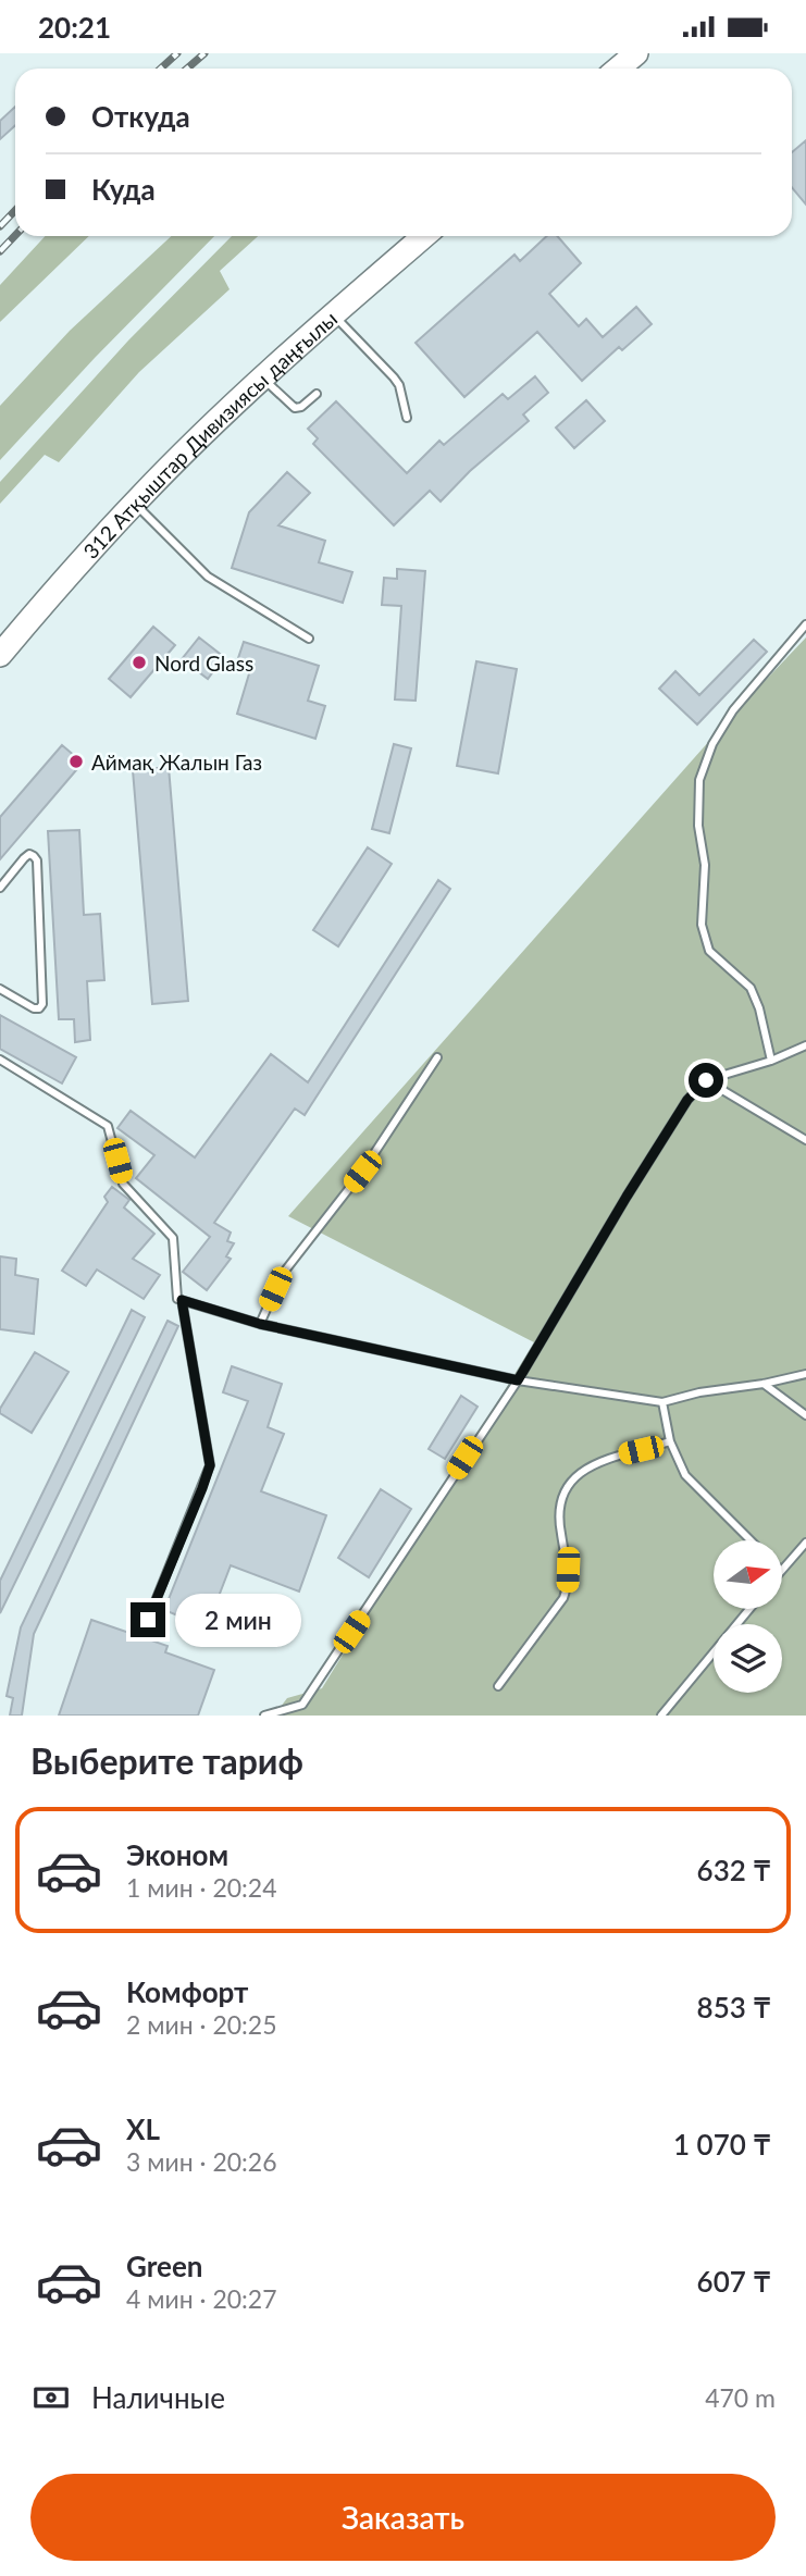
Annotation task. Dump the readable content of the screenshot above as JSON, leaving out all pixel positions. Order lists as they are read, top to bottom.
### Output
{
  "streets": {
    "highway": ["312 Атқыштар Дивизиясы даңғылы"]
  },
  "places": ["Nord Glass", "Аймақ Жалын Газ"],
  "north": "right",
  "page": {
    "status": "20:21",
    "banner": ["Откуда", "Куда"],
    "bubble": "2 мин",
    "heading": "Выберите тариф",
    "list": [
      {
        "name": "Эконом",
        "note": "1 мин · 20:24",
        "value": "632 ₸"
      },
      {
        "name": "Комфорт",
        "note": "2 мин · 20:25",
        "value": "853 ₸"
      },
      {
        "name": "XL",
        "note": "3 мин · 20:26",
        "value": "1 070 ₸"
      },
      {
        "name": "Green",
        "note": "4 мин · 20:27",
        "value": "607 ₸"
      }
    ],
    "pay": ["Наличные", "470 m"],
    "buttons": "Заказать"
  }
}
